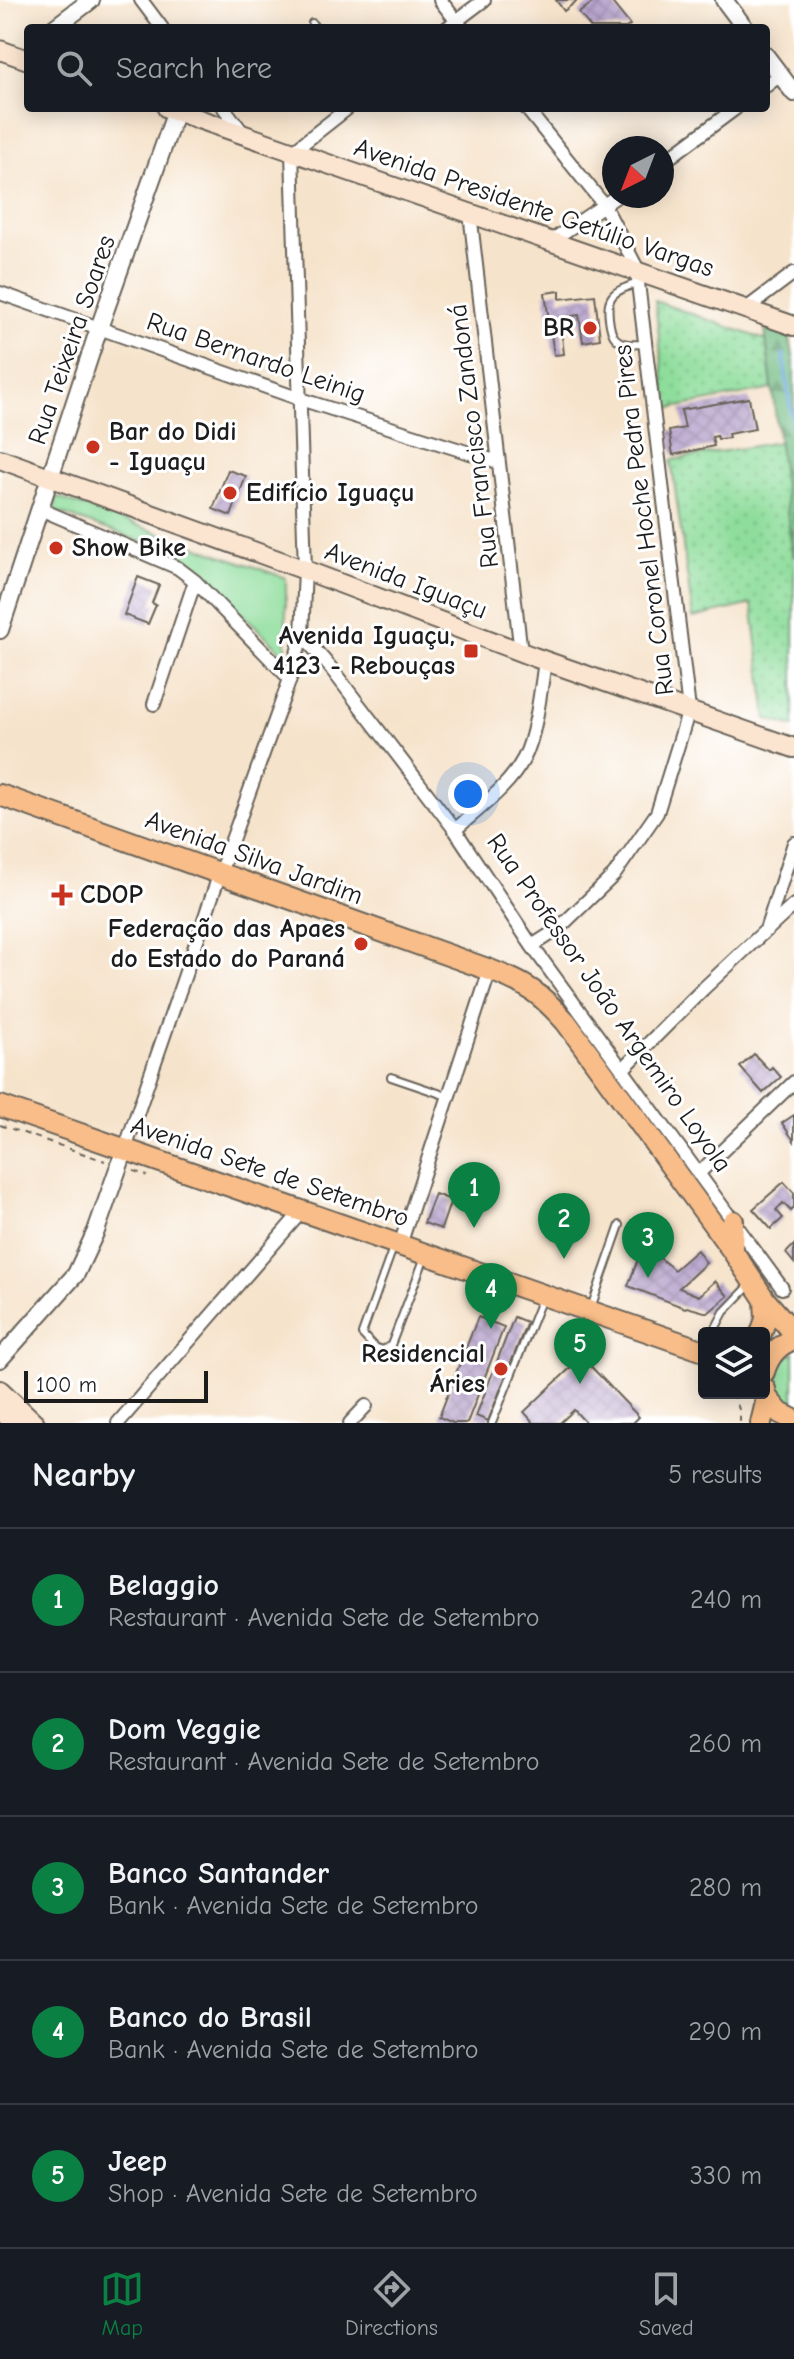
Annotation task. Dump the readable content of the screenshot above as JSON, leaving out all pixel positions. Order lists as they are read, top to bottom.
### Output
{
  "streets": {
    "main road": [
      "Avenida Presidente Getúlio Vargas",
      "Avenida Iguaçu",
      "Avenida Silva Jardim",
      "Rua Professor João Argemiro Loyola",
      "Avenida Sete de Setembro"
    ],
    "street": [
      "Rua Teixeira Soares",
      "Rua Bernardo Leinig",
      "Rua Francisco Zandoná",
      "Rua Coronel Hoche Pedra Pires"
    ]
  },
  "crossings": [
    ["Avenida Presidente Getúlio Vargas", "Rua Francisco Zandoná"],
    ["Avenida Presidente Getúlio Vargas", "Rua Coronel Hoche Pedra Pires"],
    ["Rua Teixeira Soares", "Rua Bernardo Leinig"],
    ["Rua Teixeira Soares", "Avenida Iguaçu"],
    ["Rua Bernardo Leinig", "Rua Francisco Zandoná"],
    ["Rua Francisco Zandoná", "Avenida Iguaçu"],
    ["Rua Coronel Hoche Pedra Pires", "Avenida Iguaçu"],
    ["Rua Coronel Hoche Pedra Pires", "Rua Professor João Argemiro Loyola"],
    ["Avenida Silva Jardim", "Rua Professor João Argemiro Loyola"]
  ],
  "places": {
    "other": [
      "BR",
      "Bar do Didi - Iguaçu",
      "Edifício Iguaçu",
      "Show Bike",
      "Federação das Apaes do Estado do Paraná",
      "Residencial Áries"
    ],
    "transit": ["Avenida Iguaçu, 4123 - Rebouças"],
    "health": ["CDOP"]
  },
  "scale_bar": "100 m",
  "north": "bottom left",
  "page": {
    "search": "Search here",
    "pins": [
      "1",
      "2",
      "3",
      "4",
      "5"
    ],
    "scale": "100 m",
    "heading": ["Nearby", "5 results"],
    "list": [
      {
        "mark": "1",
        "name": "Belaggio",
        "note": "Restaurant · Avenida Sete de Setembro",
        "value": "240 m"
      },
      {
        "mark": "2",
        "name": "Dom Veggie",
        "note": "Restaurant · Avenida Sete de Setembro",
        "value": "260 m"
      },
      {
        "mark": "3",
        "name": "Banco Santander",
        "note": "Bank · Avenida Sete de Setembro",
        "value": "280 m"
      },
      {
        "mark": "4",
        "name": "Banco do Brasil",
        "note": "Bank · Avenida Sete de Setembro",
        "value": "290 m"
      },
      {
        "mark": "5",
        "name": "Jeep",
        "note": "Shop · Avenida Sete de Setembro",
        "value": "330 m"
      }
    ],
    "nav": ["Map", "Directions", "Saved"]
  }
}
